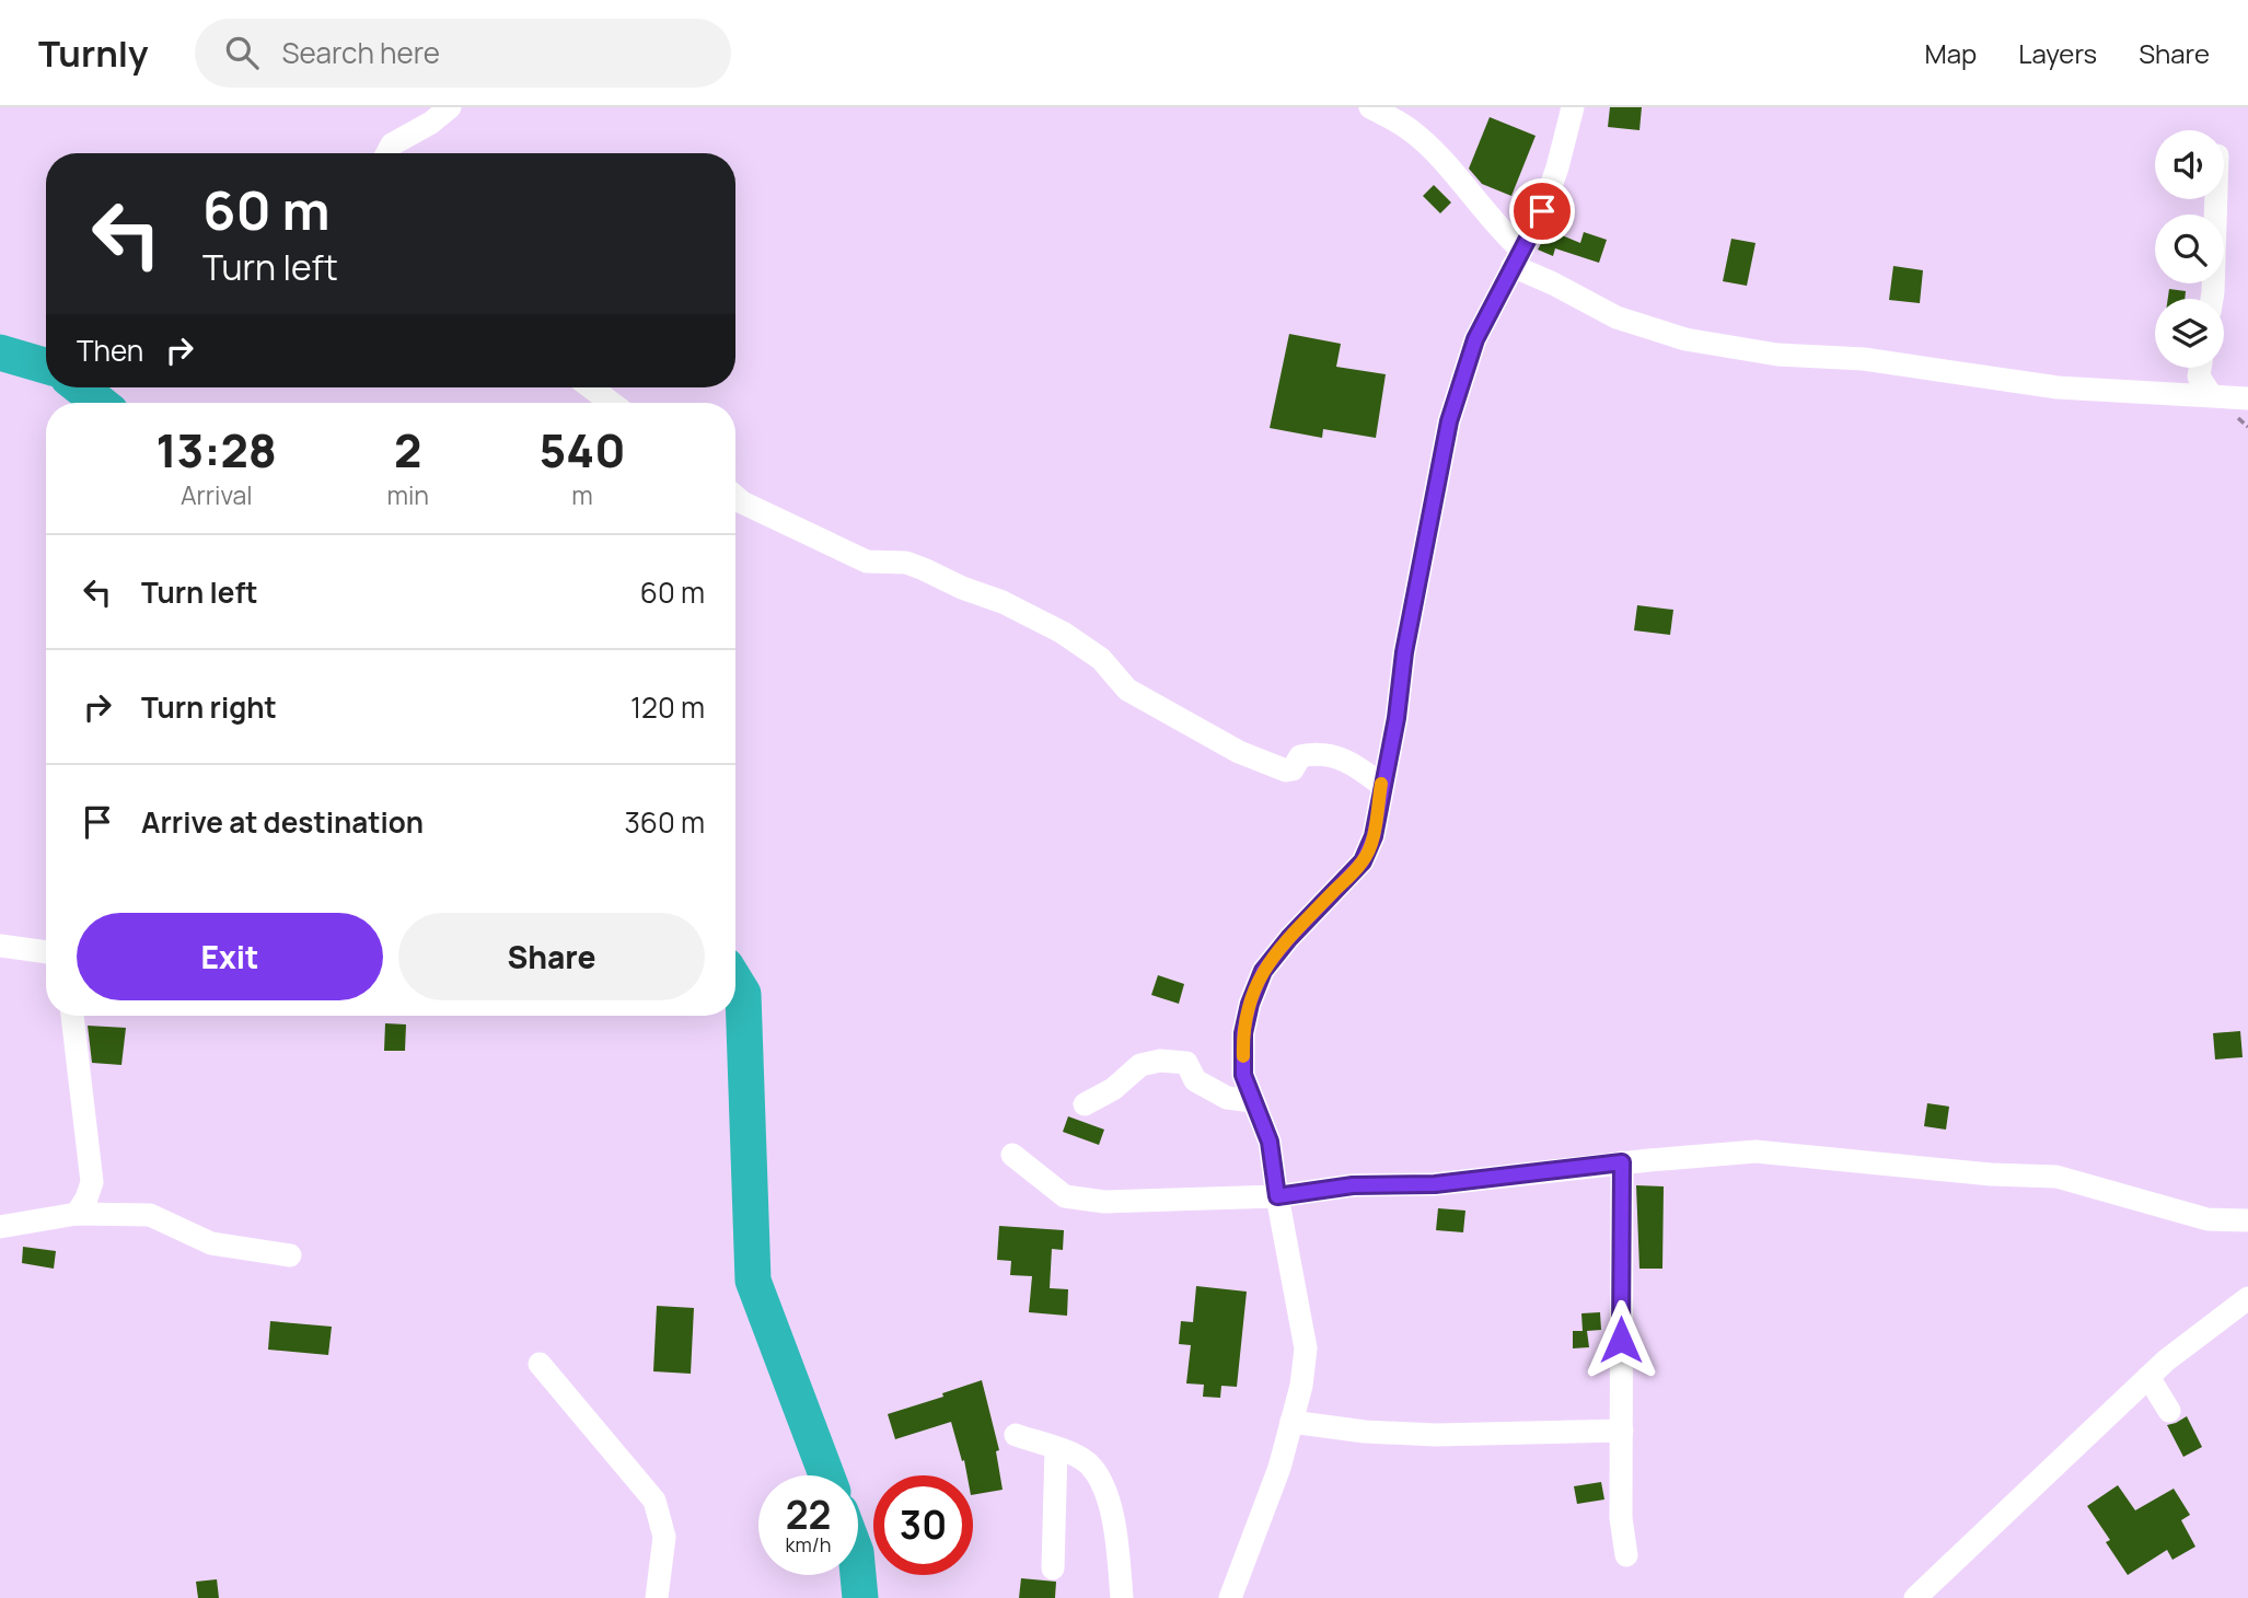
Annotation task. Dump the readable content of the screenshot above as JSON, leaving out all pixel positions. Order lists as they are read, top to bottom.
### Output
{
  "page": {
    "header": "Turnly",
    "search": "Search here",
    "nav": ["Map", "Layers", "Share"],
    "turn": ["60 m", "Turn left"],
    "then": "Then",
    "eta": [
      "13:28",
      "Arrival",
      "2",
      "min",
      "540",
      "m"
    ],
    "list": [
      {
        "name": "Turn left",
        "value": "60 m"
      },
      {
        "name": "Turn right",
        "value": "120 m"
      },
      {
        "name": "Arrive at destination",
        "value": "360 m"
      }
    ],
    "buttons": ["Exit", "Share"],
    "speed": "22 km/h",
    "limit": "30"
  }
}
